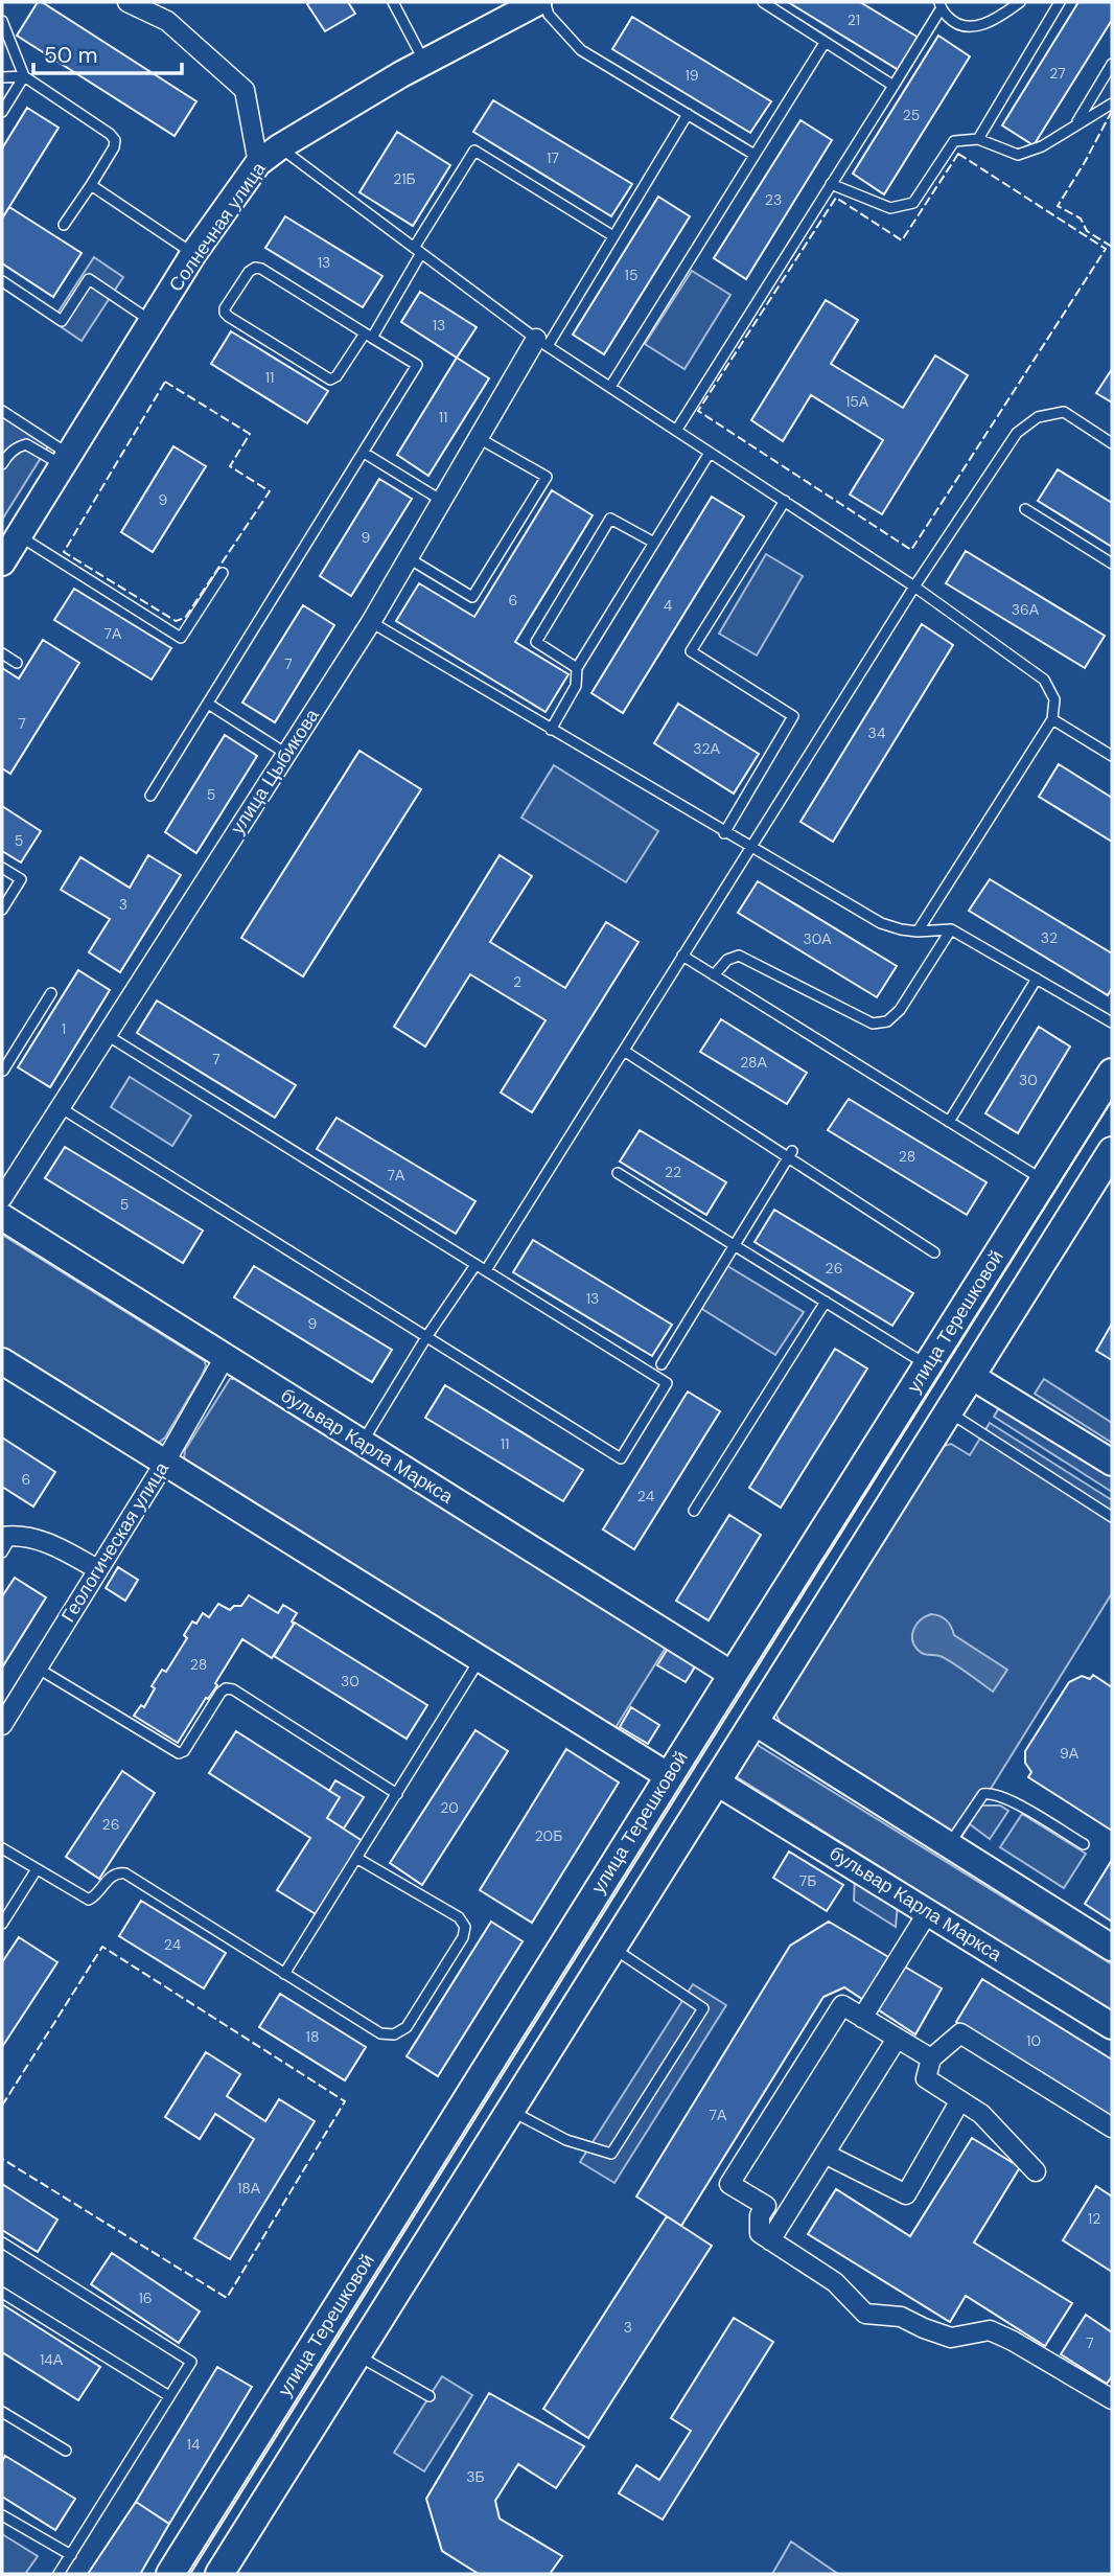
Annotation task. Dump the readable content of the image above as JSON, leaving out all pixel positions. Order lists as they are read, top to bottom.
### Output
{
  "streets": {
    "main road": ["улица Терешковой"],
    "street": [
      "Солнечная улица",
      "улица Цыбикова",
      "бульвар Карла Маркса",
      "Геологическая улица"
    ]
  },
  "crossings": [
    ["улица Терешковой", "бульвар Карла Маркса"],
    ["бульвар Карла Маркса", "Геологическая улица"]
  ],
  "house_numbers": [
    "21",
    "27",
    "19",
    "25",
    "17",
    "21Б",
    "23",
    "13",
    "15",
    "13",
    "11",
    "15А",
    "11",
    "9",
    "9",
    "6",
    "4",
    "36А",
    "7А",
    "7",
    "7",
    "34",
    "32А",
    "5",
    "5",
    "3",
    "32",
    "30А",
    "2",
    "1",
    "7",
    "28А",
    "30",
    "28",
    "22",
    "7А",
    "5",
    "26",
    "13",
    "9",
    "11",
    "6",
    "24",
    "28",
    "30",
    "9А",
    "20",
    "26",
    "20Б",
    "7Б",
    "24",
    "18",
    "10",
    "7А",
    "18А",
    "12",
    "16",
    "3",
    "7",
    "14А",
    "14",
    "3Б"
  ],
  "scale_bar": "50 m"
}
